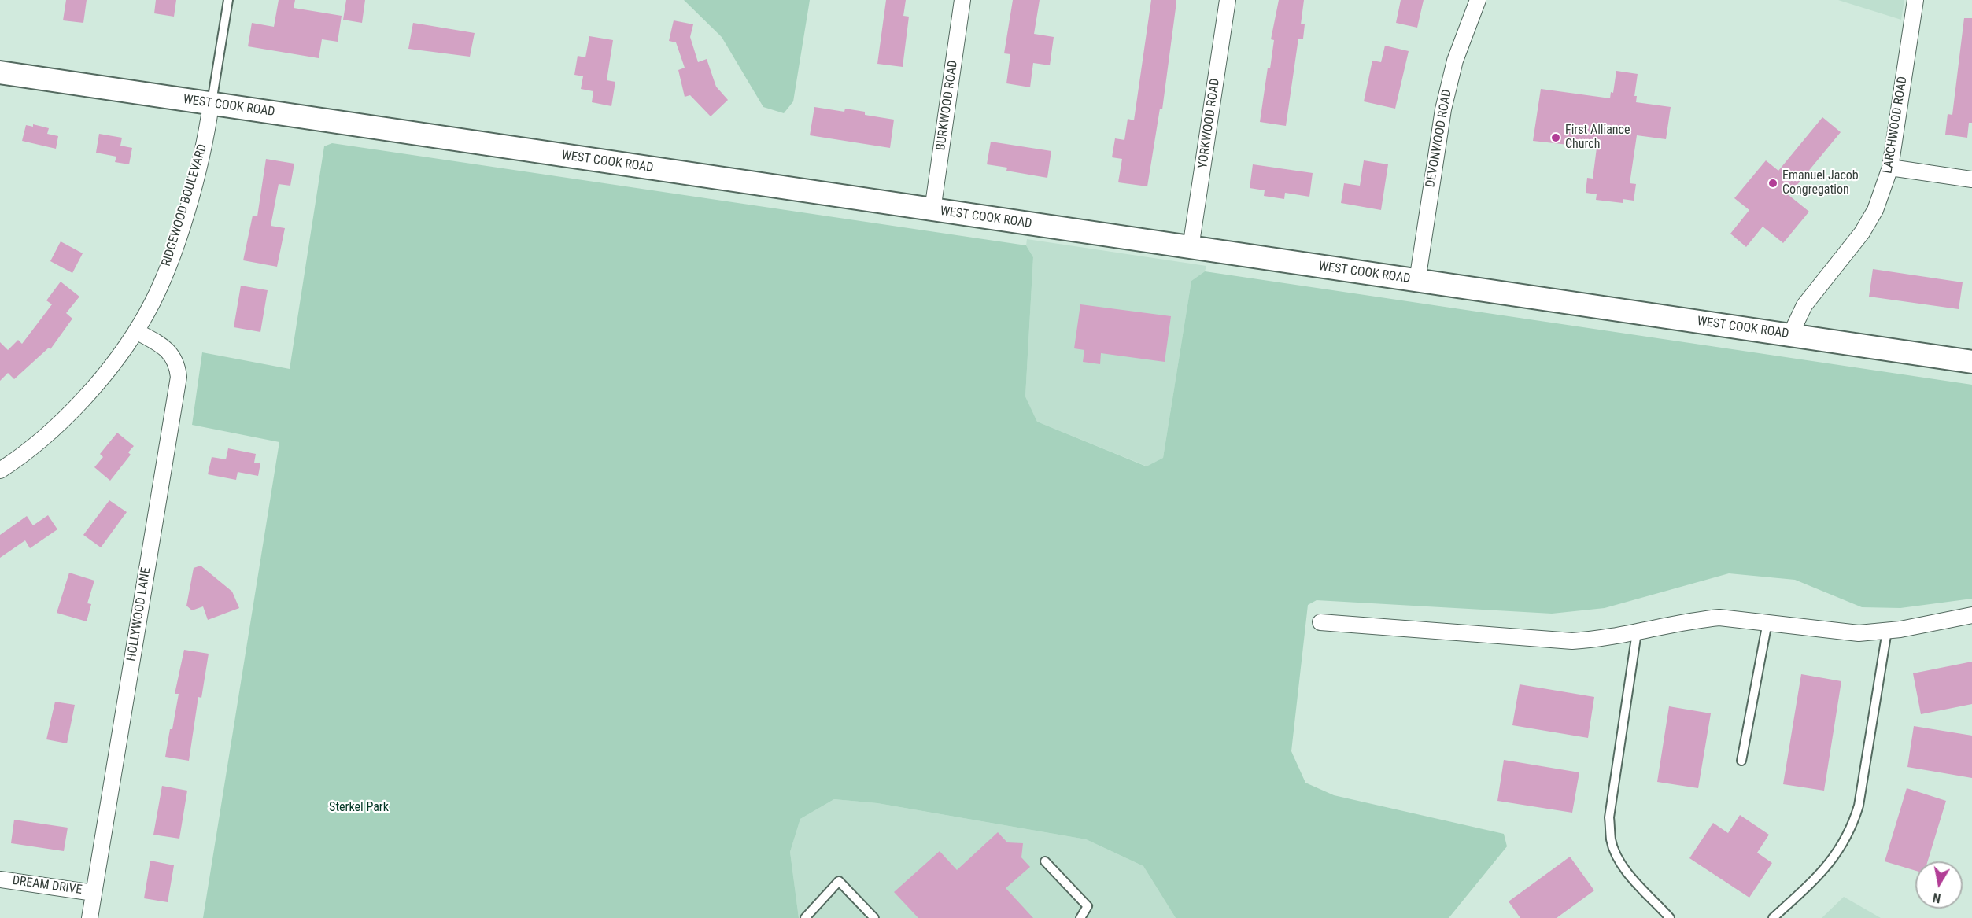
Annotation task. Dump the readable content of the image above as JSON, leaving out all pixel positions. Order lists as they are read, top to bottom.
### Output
{
  "streets": {
    "main road": ["WEST COOK ROAD"],
    "street": [
      "BURKWOOD ROAD",
      "YORKWOOD ROAD",
      "LARCHWOOD ROAD",
      "DEVONWOOD ROAD",
      "RIDGEWOOD BOULEVARD",
      "HOLLYWOOD LANE",
      "DREAM DRIVE"
    ]
  },
  "crossings": [
    ["BURKWOOD ROAD", "WEST COOK ROAD"],
    ["WEST COOK ROAD", "YORKWOOD ROAD"],
    ["WEST COOK ROAD", "LARCHWOOD ROAD"],
    ["WEST COOK ROAD", "DEVONWOOD ROAD"],
    ["WEST COOK ROAD", "RIDGEWOOD BOULEVARD"],
    ["RIDGEWOOD BOULEVARD", "HOLLYWOOD LANE"],
    ["HOLLYWOOD LANE", "DREAM DRIVE"]
  ],
  "parks": ["Sterkel Park"],
  "places": ["First Alliance Church", "Emanuel Jacob Congregation"],
  "north": "bottom"
}
